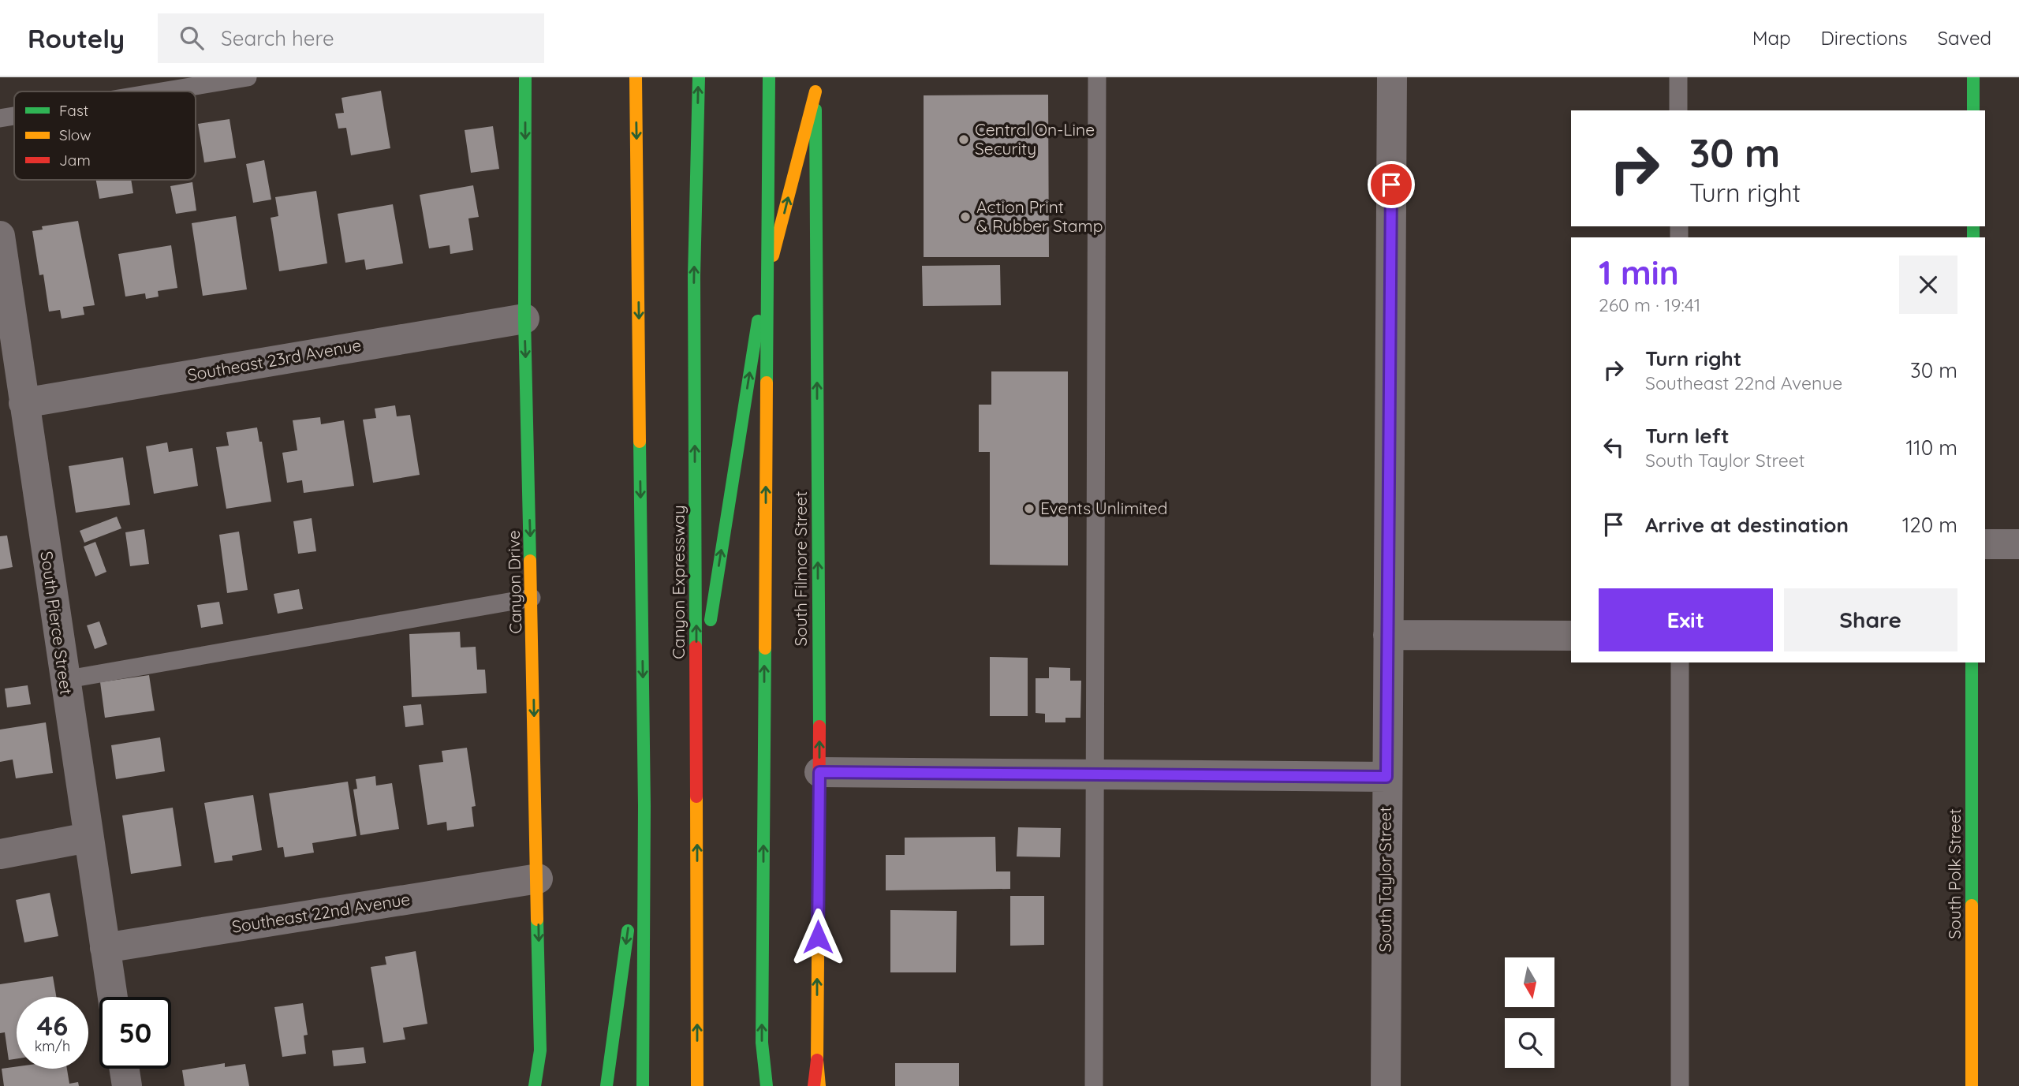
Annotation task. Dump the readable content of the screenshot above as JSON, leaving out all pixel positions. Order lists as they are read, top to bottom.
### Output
{
  "streets": {
    "main road": [
      "South Filmore Street",
      "Canyon Drive",
      "Canyon Expressway",
      "South Polk Street"
    ],
    "street": [
      "Southeast 23rd Avenue",
      "South Pierce Street",
      "South Taylor Street",
      "Southeast 22nd Avenue"
    ]
  },
  "crossings": [
    ["Southeast 23rd Avenue", "Canyon Drive"],
    ["Southeast 23rd Avenue", "South Pierce Street"],
    ["Canyon Drive", "Southeast 22nd Avenue"],
    ["South Pierce Street", "Southeast 22nd Avenue"]
  ],
  "places": ["Central On-Line Security", "Action Print & Rubber Stamp", "Events Unlimited"],
  "legend": ["Fast", "Slow", "Jam"],
  "north": "bottom",
  "page": {
    "header": "Routely",
    "search": "Search here",
    "nav": ["Map", "Directions", "Saved"],
    "turn": ["30 m", "Turn right"],
    "heading": ["1 min", "260 m · 19:41"],
    "list": [
      {
        "name": "Turn right",
        "note": "Southeast 22nd Avenue",
        "value": "30 m"
      },
      {
        "name": "Turn left",
        "note": "South Taylor Street",
        "value": "110 m"
      },
      {
        "name": "Arrive at destination",
        "value": "120 m"
      }
    ],
    "buttons": ["Exit", "Share"],
    "speed": "46 km/h",
    "limit": "50"
  }
}
